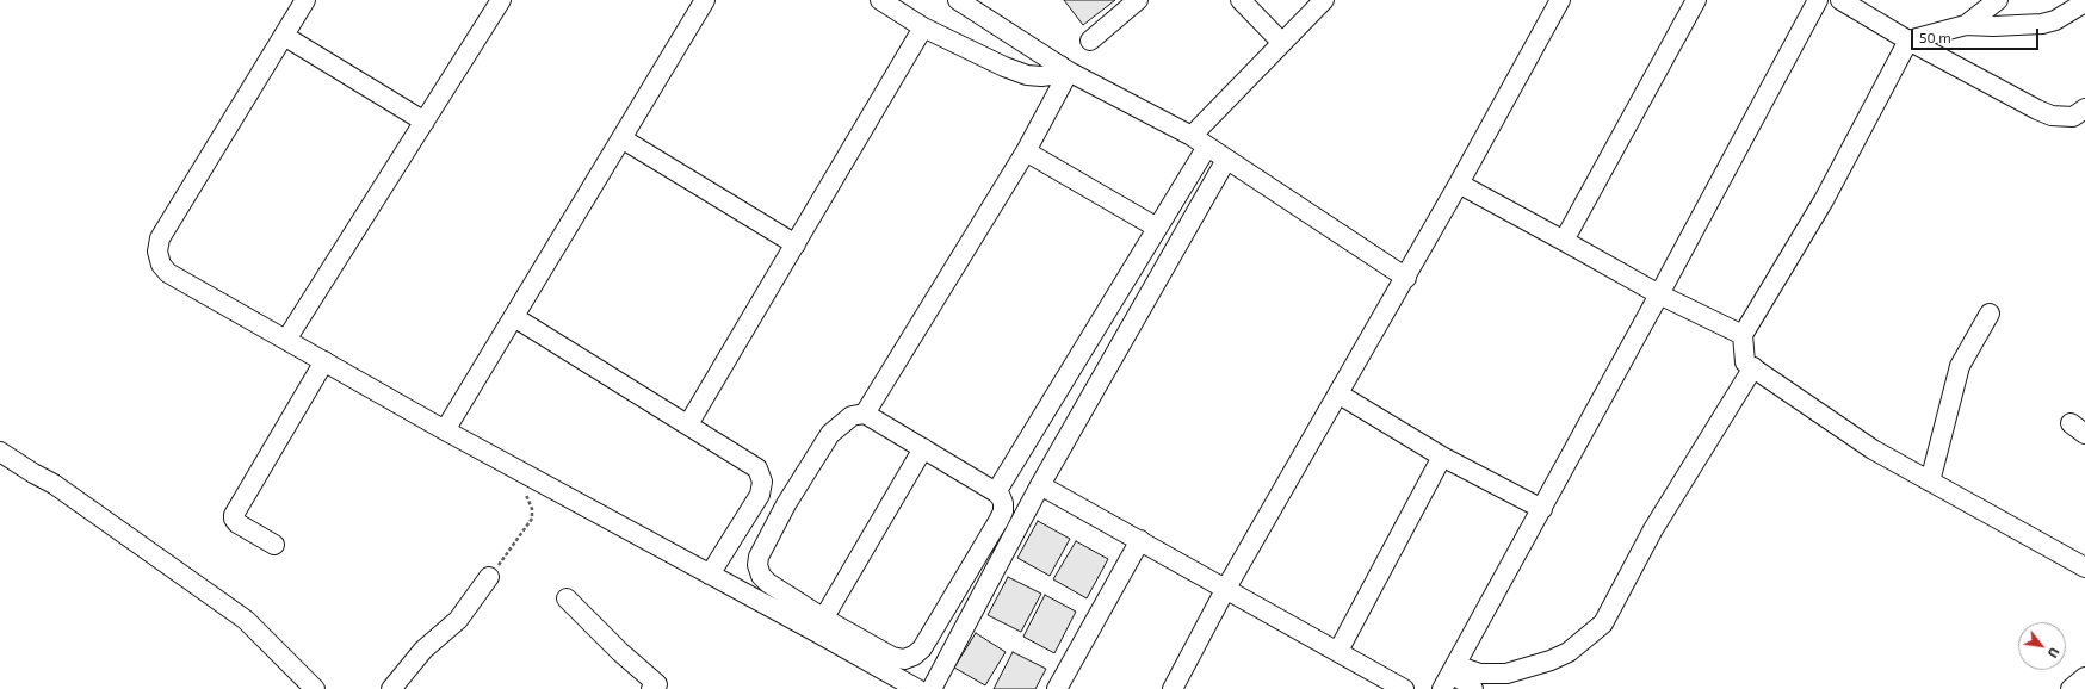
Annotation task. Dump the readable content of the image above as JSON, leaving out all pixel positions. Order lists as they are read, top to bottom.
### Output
{
  "scale_bar": "50 m",
  "north": "bottom right"
}
